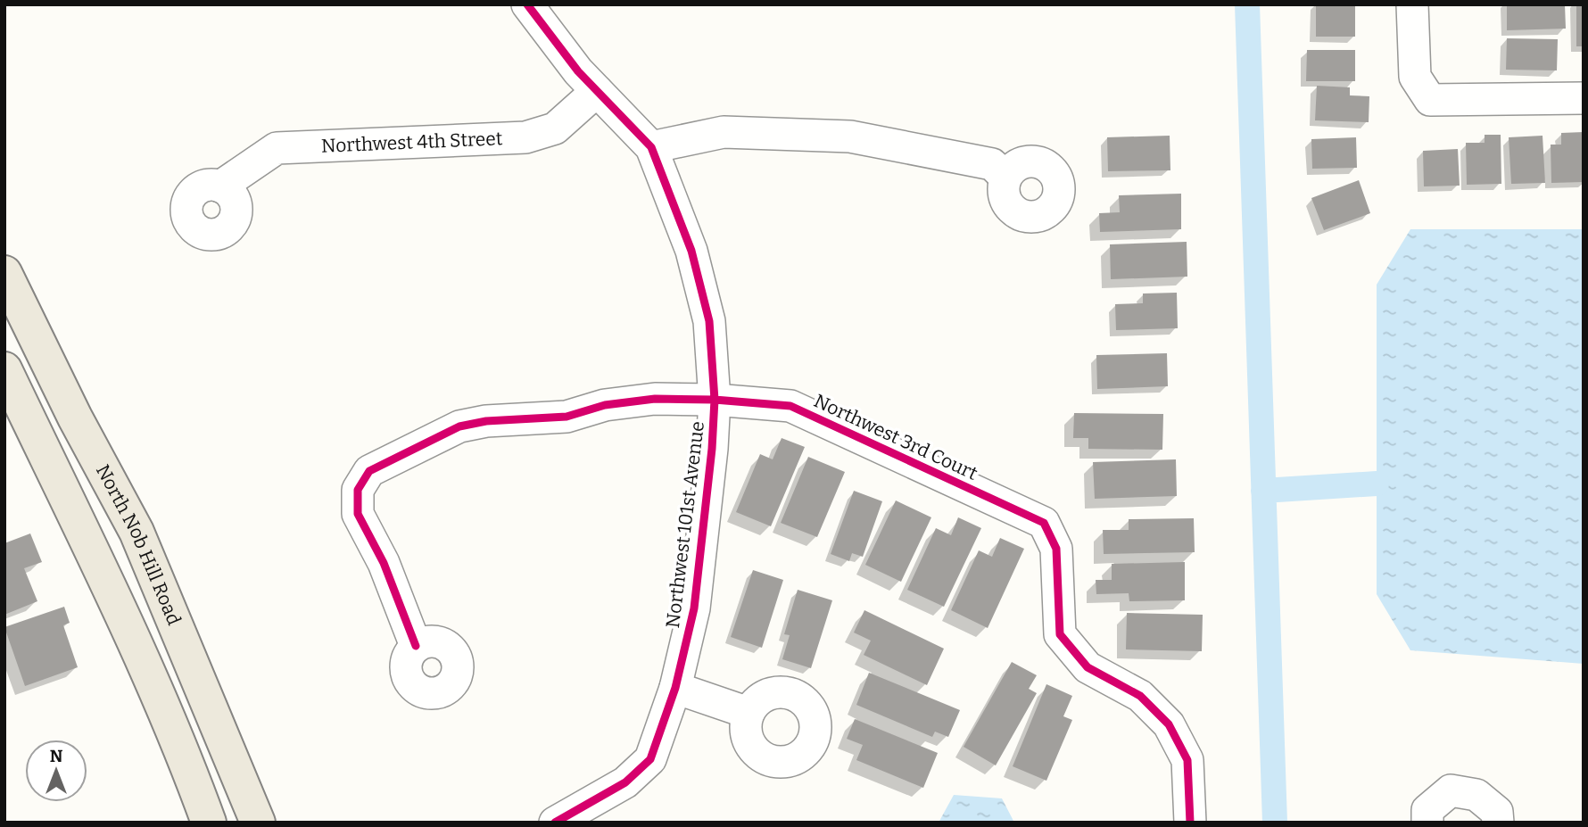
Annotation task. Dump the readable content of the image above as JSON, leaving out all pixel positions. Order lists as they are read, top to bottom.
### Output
{
  "streets": {
    "main road": ["North Nob Hill Road"],
    "street": ["Northwest 4th Street", "Northwest 3rd Court", "Northwest 101st Avenue"]
  },
  "crossings": [
    ["Northwest 4th Street", "Northwest 101st Avenue"],
    ["Northwest 3rd Court", "Northwest 101st Avenue"]
  ],
  "north": "top"
}
